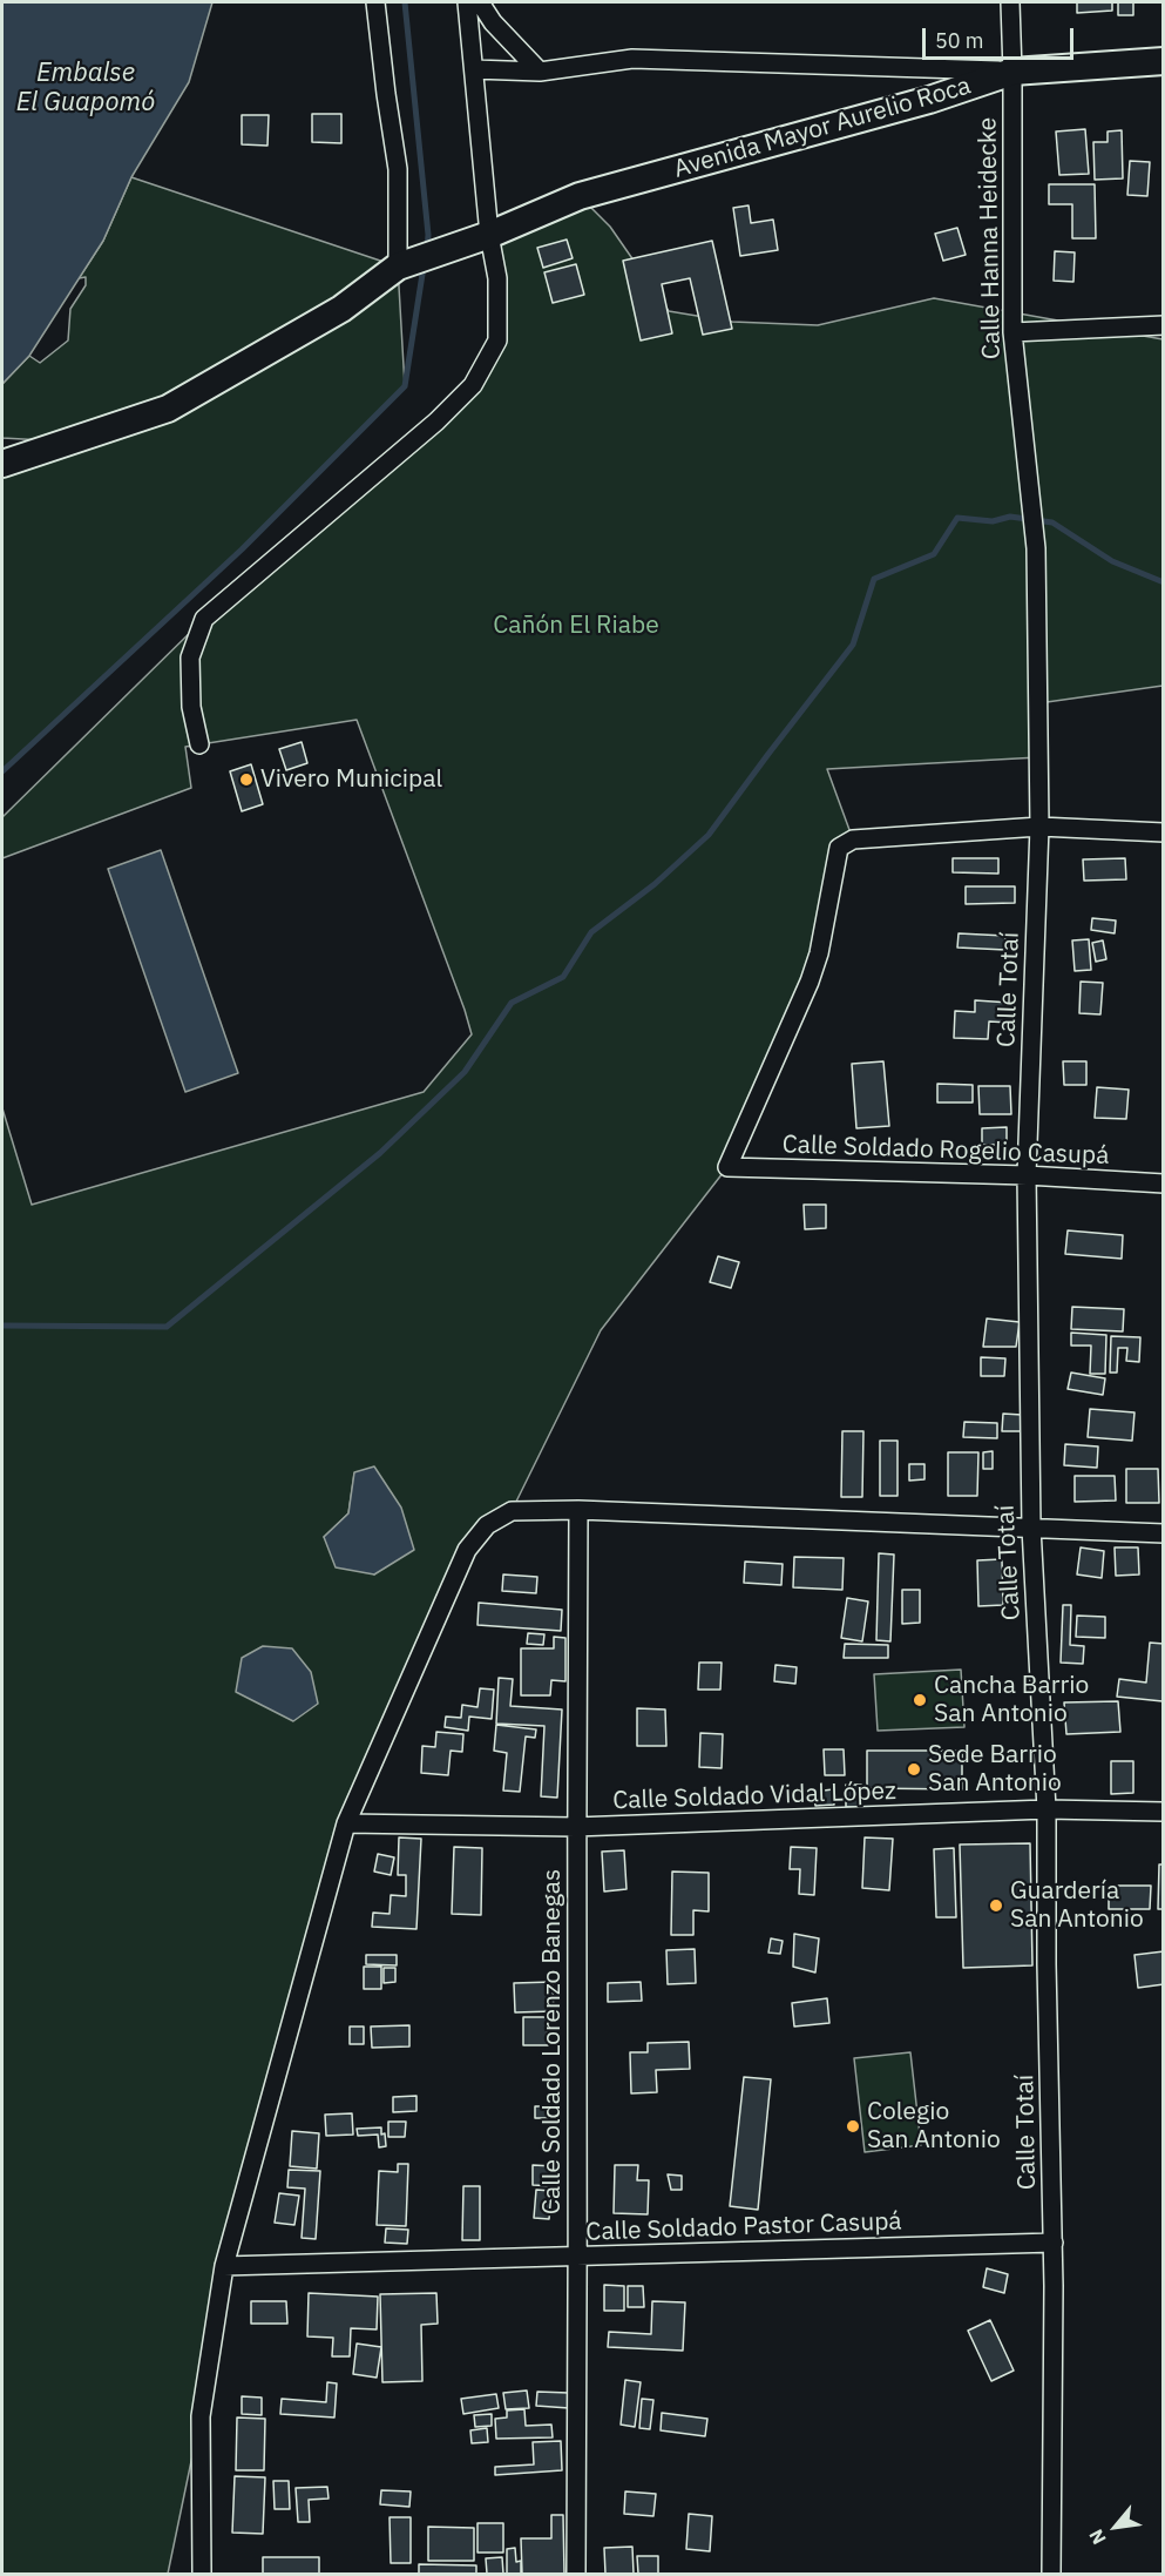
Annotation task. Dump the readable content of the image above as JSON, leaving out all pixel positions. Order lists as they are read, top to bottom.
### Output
{
  "streets": {
    "main road": ["Avenida Mayor Aurelio Roca"],
    "street": [
      "Calle Hanna Heidecke",
      "Calle Totaí",
      "Calle Soldado Rogelio Casupá",
      "Calle Soldado Vidal López",
      "Calle Soldado Lorenzo Banegas",
      "Calle Soldado Pastor Casupá"
    ]
  },
  "crossings": [
    ["Avenida Mayor Aurelio Roca", "Calle Hanna Heidecke"],
    ["Calle Hanna Heidecke", "Calle Totaí"],
    ["Calle Totaí", "Calle Soldado Rogelio Casupá"],
    ["Calle Totaí", "Calle Soldado Vidal López"],
    ["Calle Totaí", "Calle Soldado Pastor Casupá"],
    ["Calle Soldado Vidal López", "Calle Soldado Lorenzo Banegas"],
    ["Calle Soldado Lorenzo Banegas", "Calle Soldado Pastor Casupá"]
  ],
  "water": ["Embalse El Guapomó"],
  "parks": ["Cañón El Riabe"],
  "places": [
    "Vivero Municipal",
    "Cancha Barrio San Antonio",
    "Sede Barrio San Antonio",
    "Guardería San Antonio",
    "Colegio San Antonio"
  ],
  "scale_bar": "50 m",
  "north": "bottom left"
}
